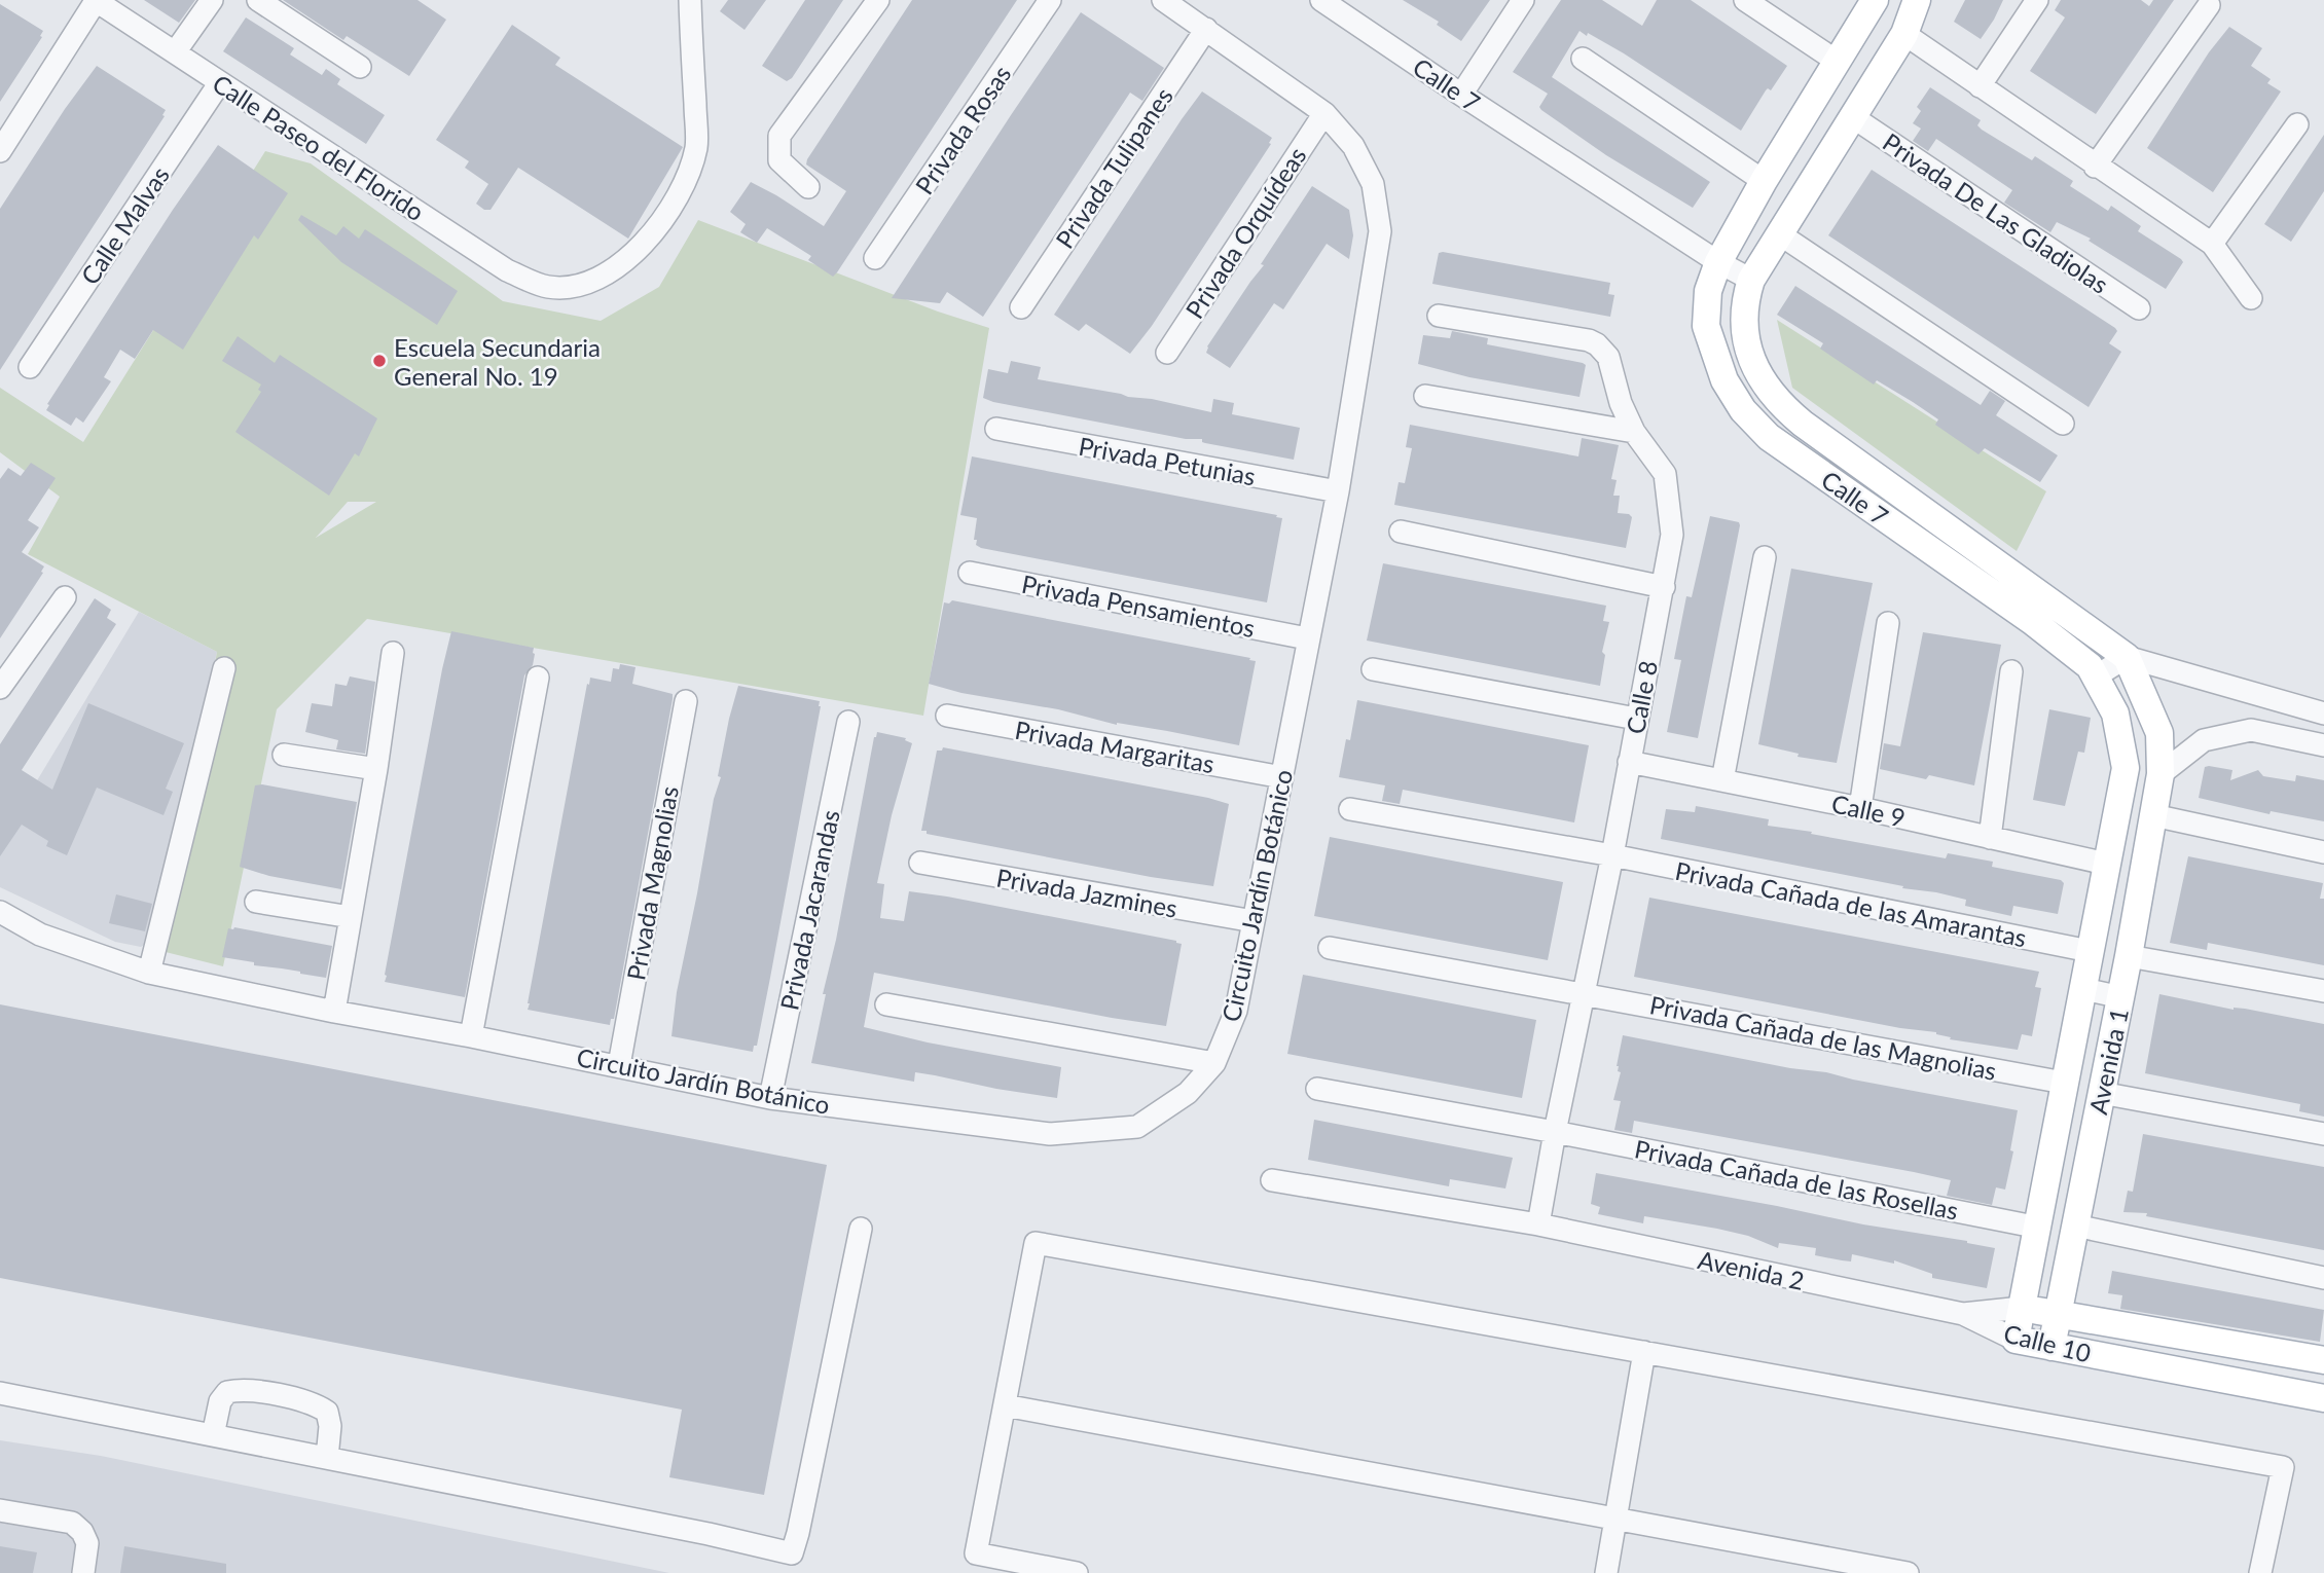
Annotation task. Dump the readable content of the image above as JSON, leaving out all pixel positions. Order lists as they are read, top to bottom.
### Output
{
  "streets": {
    "main road": ["Calle 7", "Avenida 1", "Calle 10"],
    "street": [
      "Privada Rosas",
      "Calle Paseo del Florido",
      "Privada Tulipanes",
      "Privada De Las Gladiolas",
      "Calle Malvas",
      "Privada Orquídeas",
      "Privada Petunias",
      "Privada Pensamientos",
      "Calle 8",
      "Privada Margaritas",
      "Calle 9",
      "Privada Magnolias",
      "Privada Jazmines",
      "Circuito Jardín Botánico",
      "Privada Cañada de las Amarantas",
      "Privada Jacarandas",
      "Privada Cañada de las Magnolias",
      "Privada Cañada de las Rosellas",
      "Avenida 2"
    ]
  },
  "crossings": [
    ["Calle 7", "Avenida 1"],
    ["Calle Paseo del Florido", "Calle Malvas"],
    ["Privada Tulipanes", "Circuito Jardín Botánico"],
    ["Privada Orquídeas", "Circuito Jardín Botánico"],
    ["Privada Petunias", "Circuito Jardín Botánico"],
    ["Privada Pensamientos", "Circuito Jardín Botánico"],
    ["Calle 8", "Calle 9"],
    ["Calle 8", "Privada Cañada de las Amarantas"],
    ["Calle 8", "Privada Cañada de las Magnolias"],
    ["Calle 8", "Privada Cañada de las Rosellas"],
    ["Calle 8", "Avenida 2"],
    ["Privada Margaritas", "Circuito Jardín Botánico"],
    ["Calle 9", "Avenida 1"],
    ["Privada Magnolias", "Circuito Jardín Botánico"],
    ["Privada Jazmines", "Circuito Jardín Botánico"],
    ["Circuito Jardín Botánico", "Privada Jacarandas"],
    ["Privada Cañada de las Amarantas", "Avenida 1"],
    ["Privada Cañada de las Magnolias", "Avenida 1"],
    ["Avenida 1", "Privada Cañada de las Rosellas"],
    ["Avenida 1", "Calle 10"],
    ["Avenida 2", "Calle 10"]
  ],
  "places": ["Escuela Secundaria General No. 19"]
}
